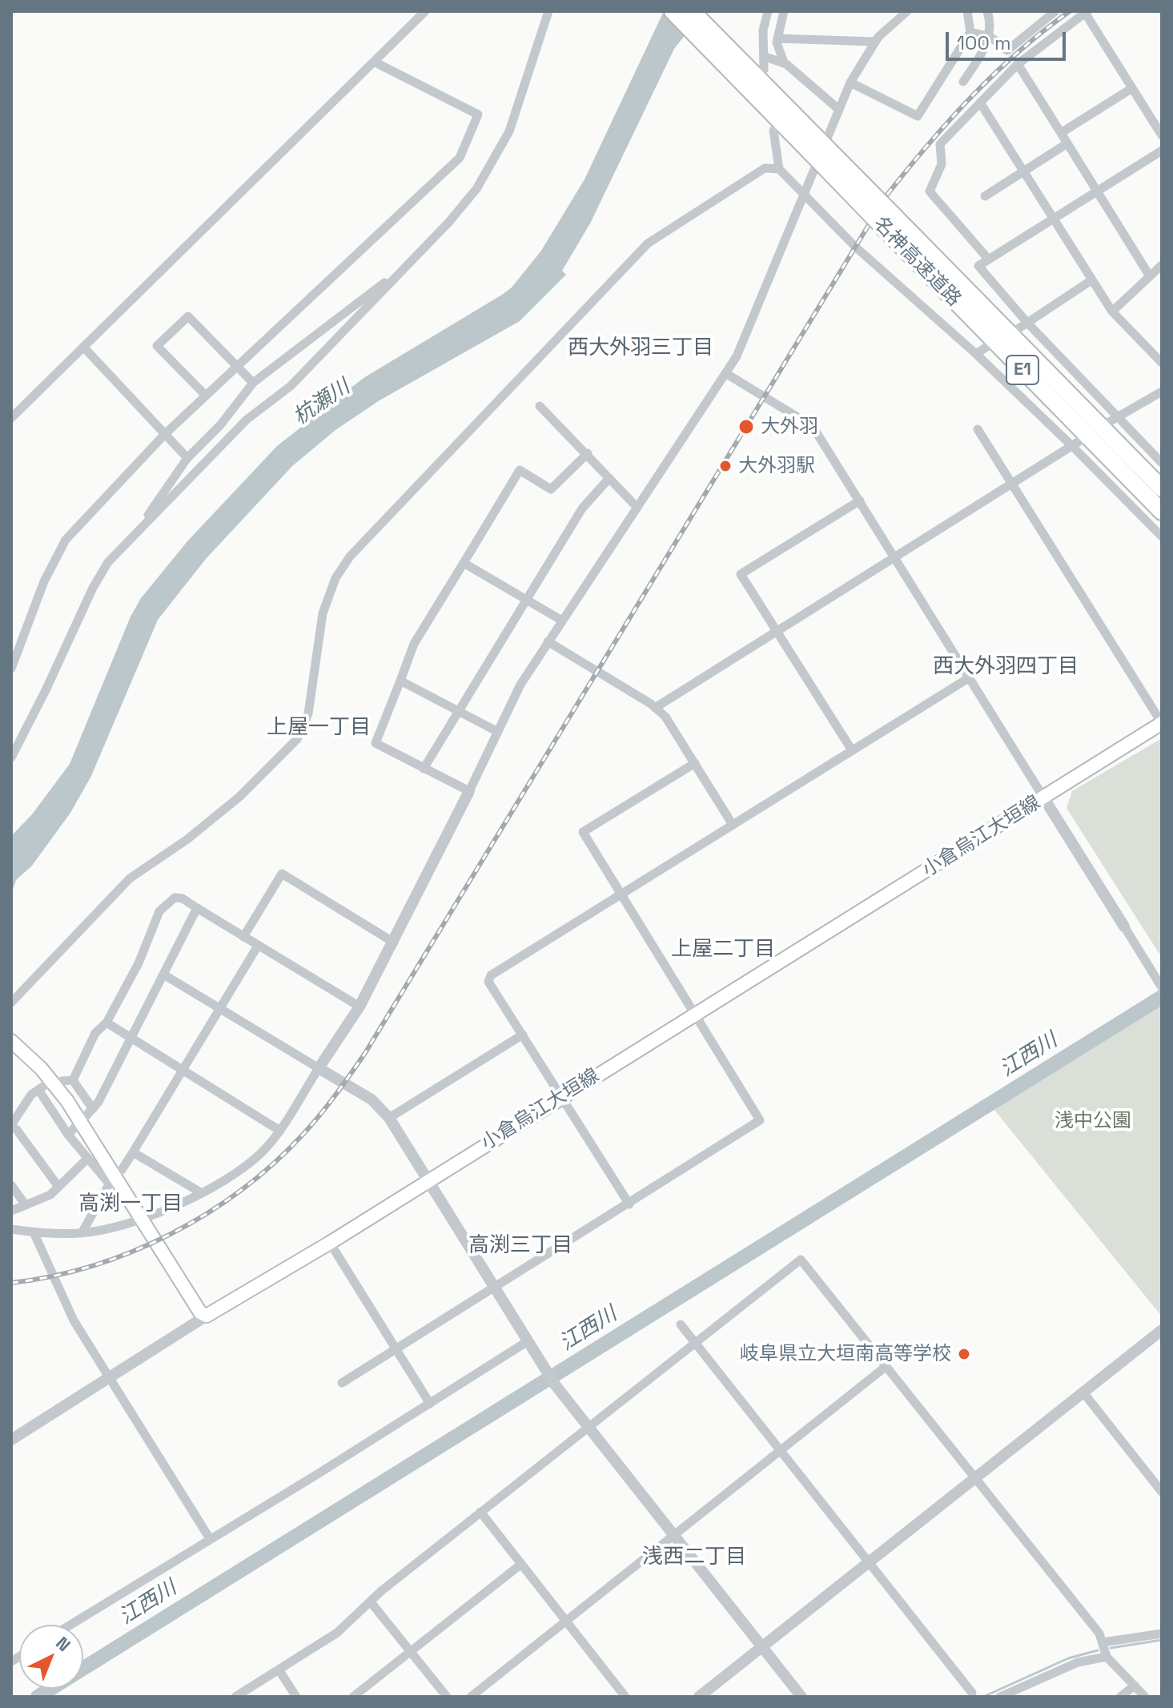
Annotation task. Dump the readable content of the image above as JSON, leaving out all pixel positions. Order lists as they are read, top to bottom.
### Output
{
  "streets": {
    "highway": ["名神高速道路", "E1"],
    "main road": ["小倉烏江大垣線"]
  },
  "districts": [
    "西大外羽三丁目",
    "西大外羽四丁目",
    "上屋一丁目",
    "上屋二丁目",
    "高渕一丁目",
    "高渕三丁目",
    "浅西二丁目"
  ],
  "water": ["杭瀬川", "江西川"],
  "parks": ["浅中公園"],
  "places": ["大外羽", "大外羽駅", "岐阜県立大垣南高等学校"],
  "scale_bar": "100 m",
  "north": "top right"
}
